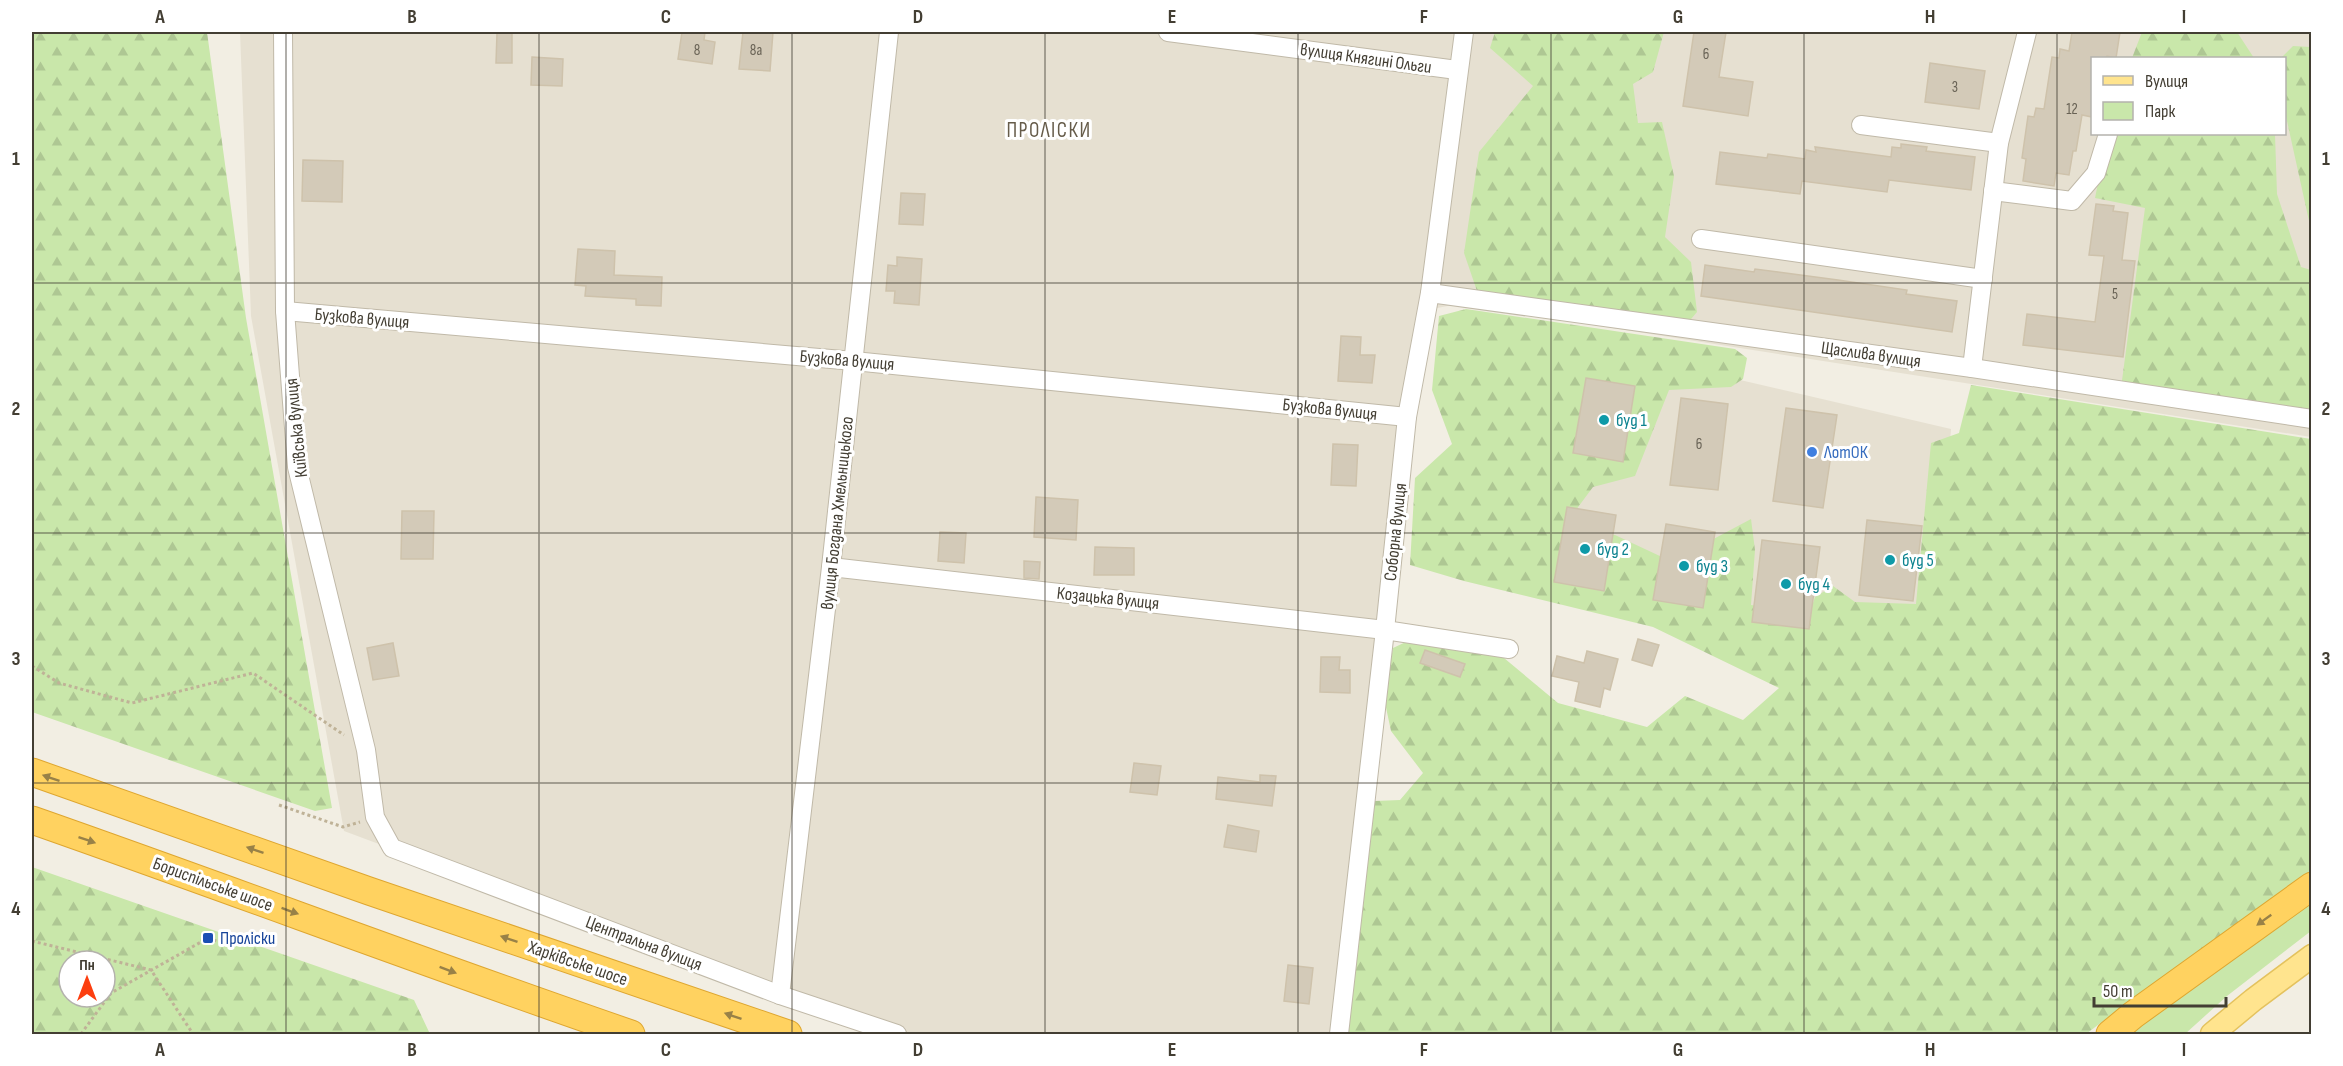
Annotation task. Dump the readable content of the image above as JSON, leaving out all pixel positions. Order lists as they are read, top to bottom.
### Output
{
  "streets": {
    "highway": ["Бориспільське шосе", "Харківське шосе"],
    "street": [
      "вулиця Княгині Ольги",
      "Бузкова вулиця",
      "Щаслива вулиця",
      "Київська вулиця",
      "вулиця Богдана Хмельницького",
      "Соборна вулиця",
      "Козацька вулиця",
      "Центральна вулиця"
    ]
  },
  "crossings": [
    ["вулиця Княгині Ольги", "Соборна вулиця"],
    ["Бузкова вулиця", "Київська вулиця"],
    ["Бузкова вулиця", "вулиця Богдана Хмельницького"],
    ["Бузкова вулиця", "Соборна вулиця"],
    ["Щаслива вулиця", "Соборна вулиця"],
    ["Київська вулиця", "Центральна вулиця"],
    ["вулиця Богдана Хмельницького", "Козацька вулиця"],
    ["вулиця Богдана Хмельницького", "Центральна вулиця"],
    ["Соборна вулиця", "Козацька вулиця"]
  ],
  "one_way": ["Бориспільське шосе", "Харківське шосе"],
  "districts": ["ПРОЛІСКИ"],
  "places": {
    "other": [
      "буд 1",
      "ЛотОК",
      "буд 2",
      "буд 5",
      "буд 3",
      "буд 4"
    ],
    "transit": ["Проліски"]
  },
  "house_numbers": [
    "8",
    "8а",
    "6",
    "3",
    "12",
    "5",
    "6"
  ],
  "legend": ["Вулиця", "Парк"],
  "scale_bar": "50 m",
  "north": "top",
  "grid": {
    "columns": [
      "A",
      "B",
      "C",
      "D",
      "E",
      "F",
      "G",
      "H",
      "I"
    ],
    "rows": [
      "1",
      "2",
      "3",
      "4"
    ]
  }
}
